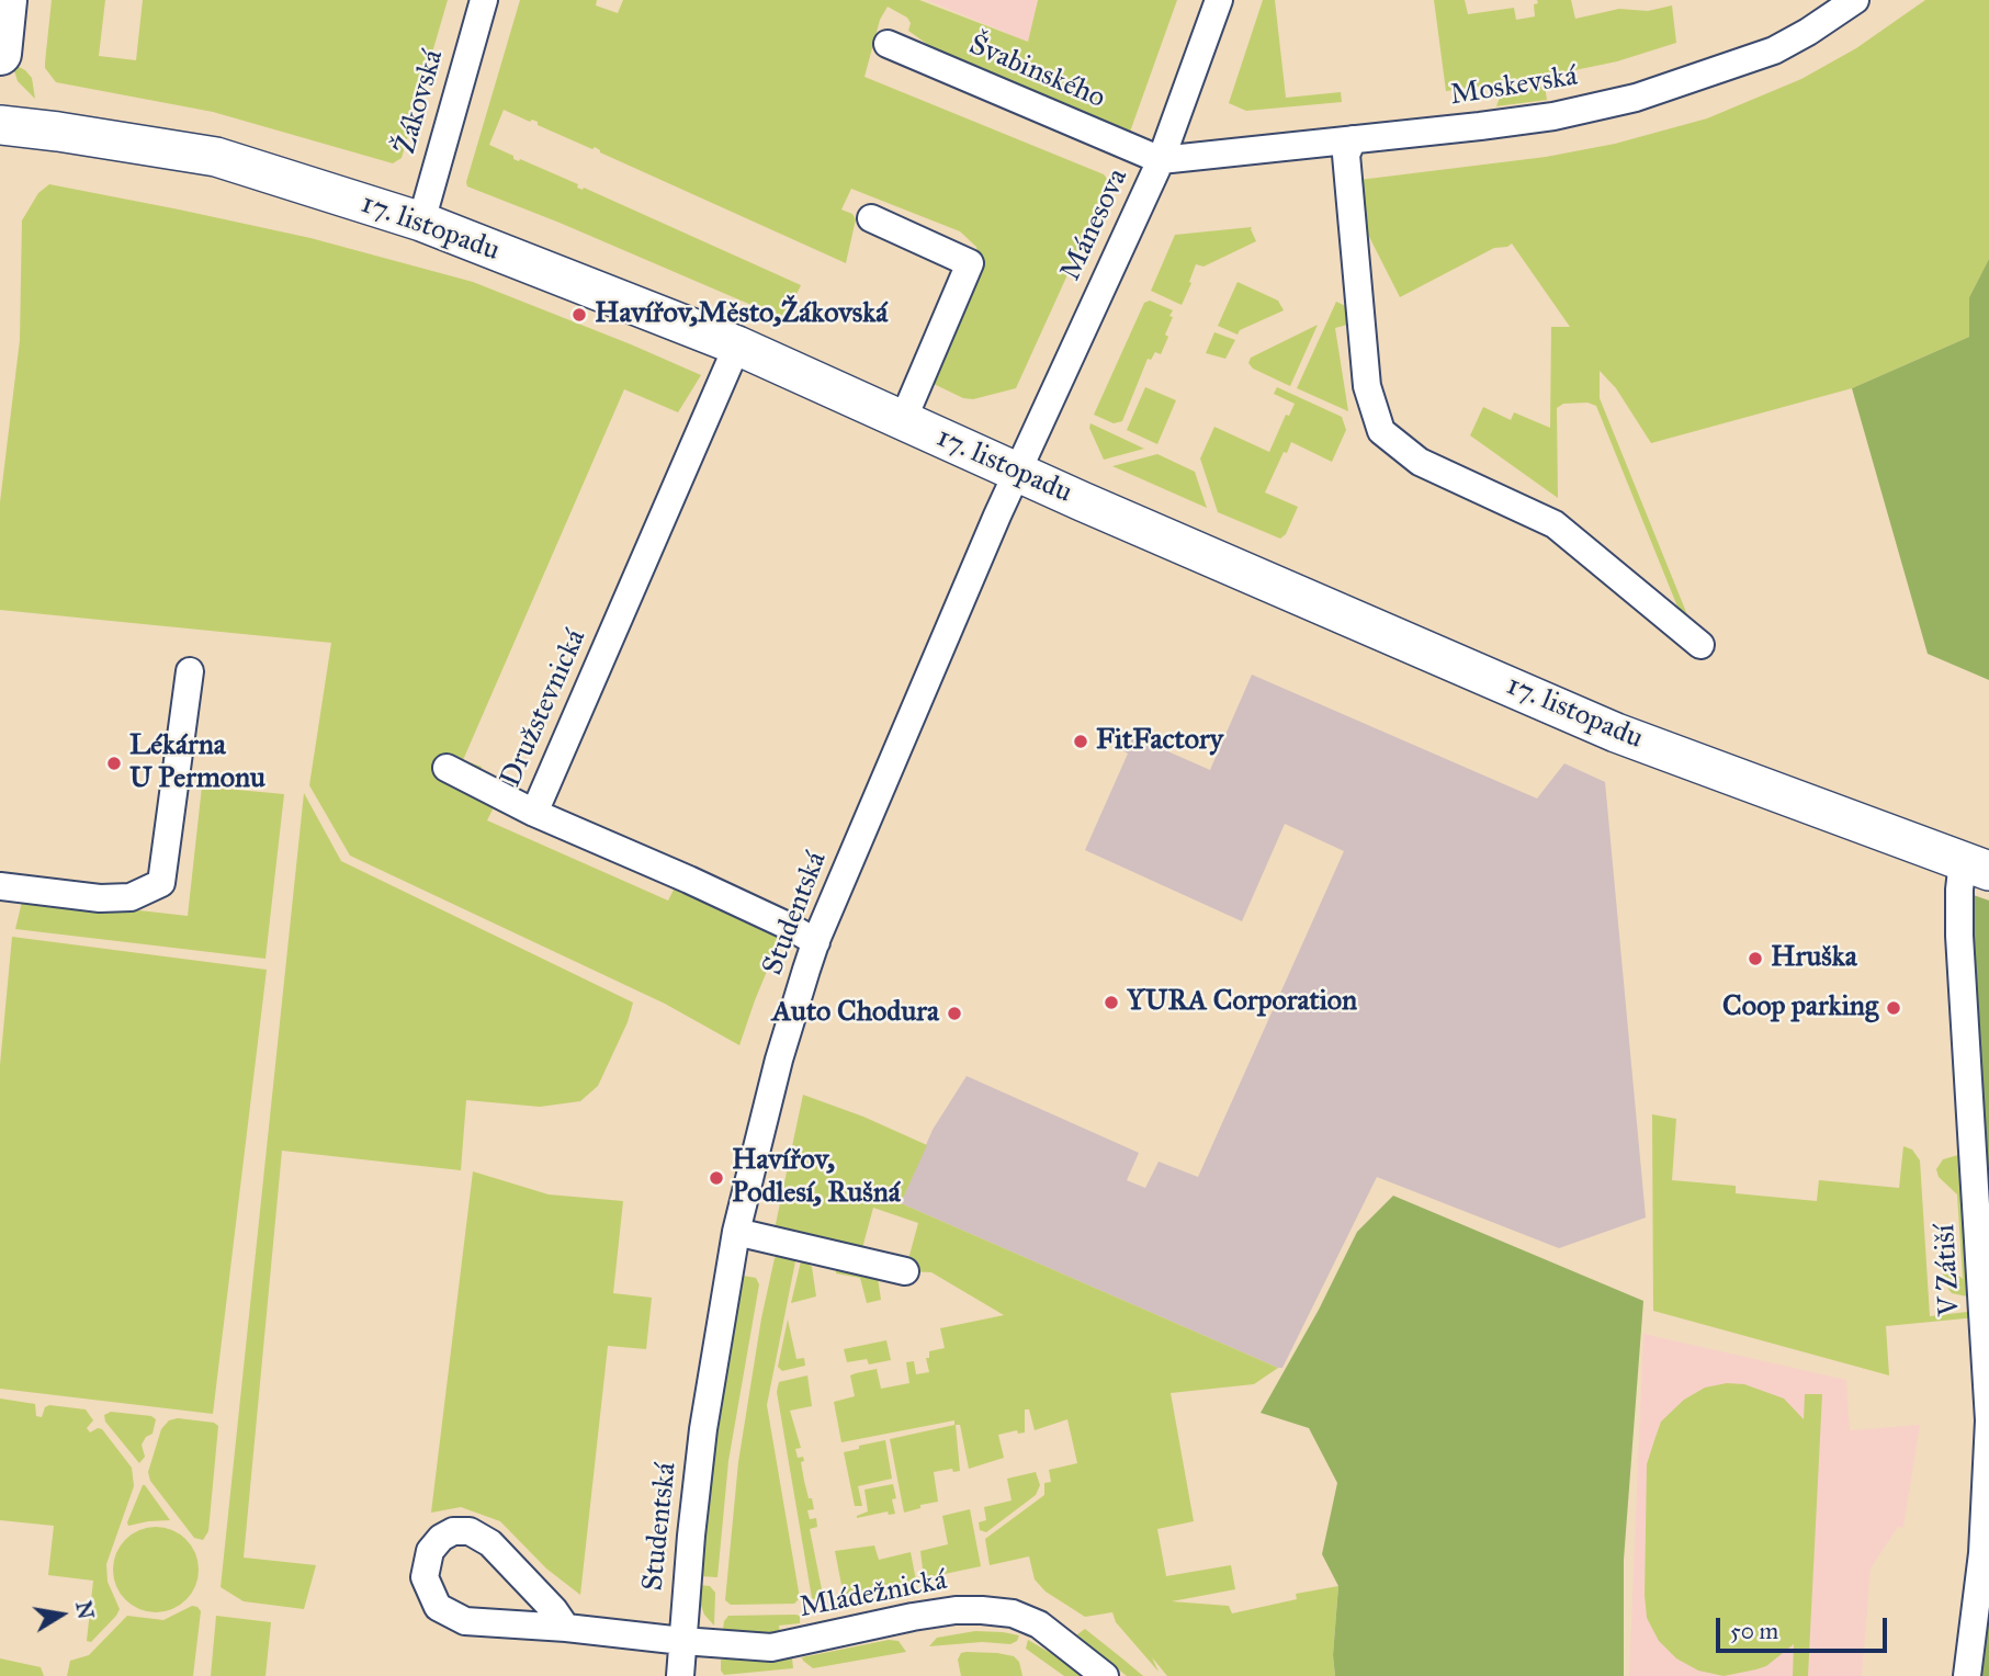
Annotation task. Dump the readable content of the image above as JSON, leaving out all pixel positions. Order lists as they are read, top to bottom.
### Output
{
  "streets": {
    "street": [
      "Švabinského",
      "Moskevská",
      "Žákovská",
      "Mánesova",
      "17. listopadu",
      "Družstevnická",
      "Studentská",
      "V Zátiší",
      "Mládežnická"
    ]
  },
  "crossings": [
    ["Švabinského", "Moskevská"],
    ["Švabinského", "Mánesova"],
    ["Moskevská", "Mánesova"],
    ["Žákovská", "17. listopadu"],
    ["Mánesova", "17. listopadu"],
    ["Mánesova", "Studentská"],
    ["17. listopadu", "Družstevnická"],
    ["17. listopadu", "Studentská"],
    ["17. listopadu", "V Zátiší"],
    ["Družstevnická", "Studentská"],
    ["Studentská", "Mládežnická"]
  ],
  "places": [
    "Havířov,Město,Žákovská",
    "FitFactory",
    "Lékárna U Permonu",
    "Hruška",
    "YURA Corporation",
    "Coop parking",
    "Auto Chodura",
    "Havířov, Podlesí, Rušná"
  ],
  "scale_bar": "50 m",
  "north": "right"
}
